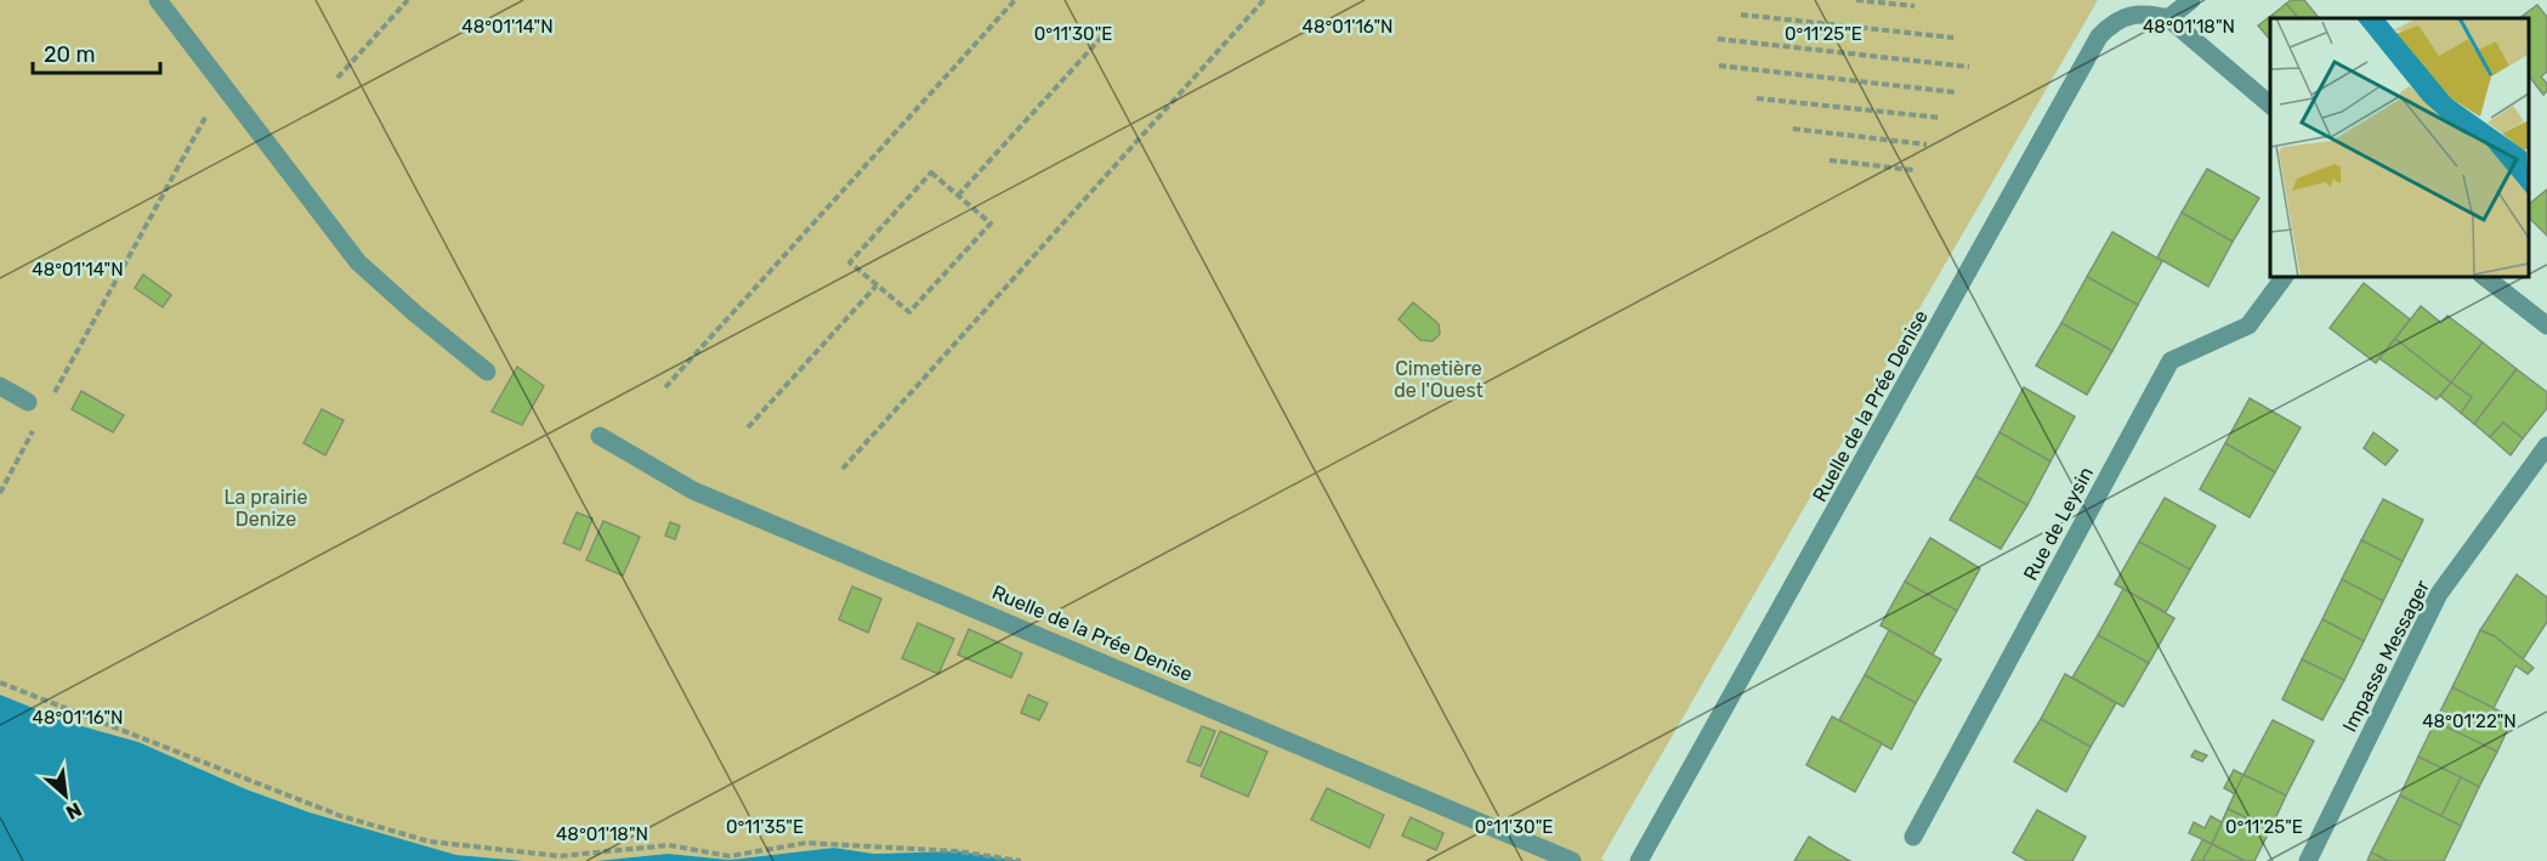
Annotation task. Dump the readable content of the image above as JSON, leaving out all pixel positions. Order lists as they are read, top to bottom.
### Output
{
  "streets": {
    "street": ["Ruelle de la Prée Denise", "Rue de Leysin", "Impasse Messager"]
  },
  "parks": ["Cimetière de l'Ouest", "La prairie Denize"],
  "scale_bar": "20 m",
  "north": "bottom right",
  "coordinates": [
    "48°01'16\"N",
    "48°01'18\"N",
    "48°01'14\"N",
    "0°11'30\"E",
    "0°11'25\"E",
    "48°01'22\"N",
    "0°11'35\"E"
  ]
}
